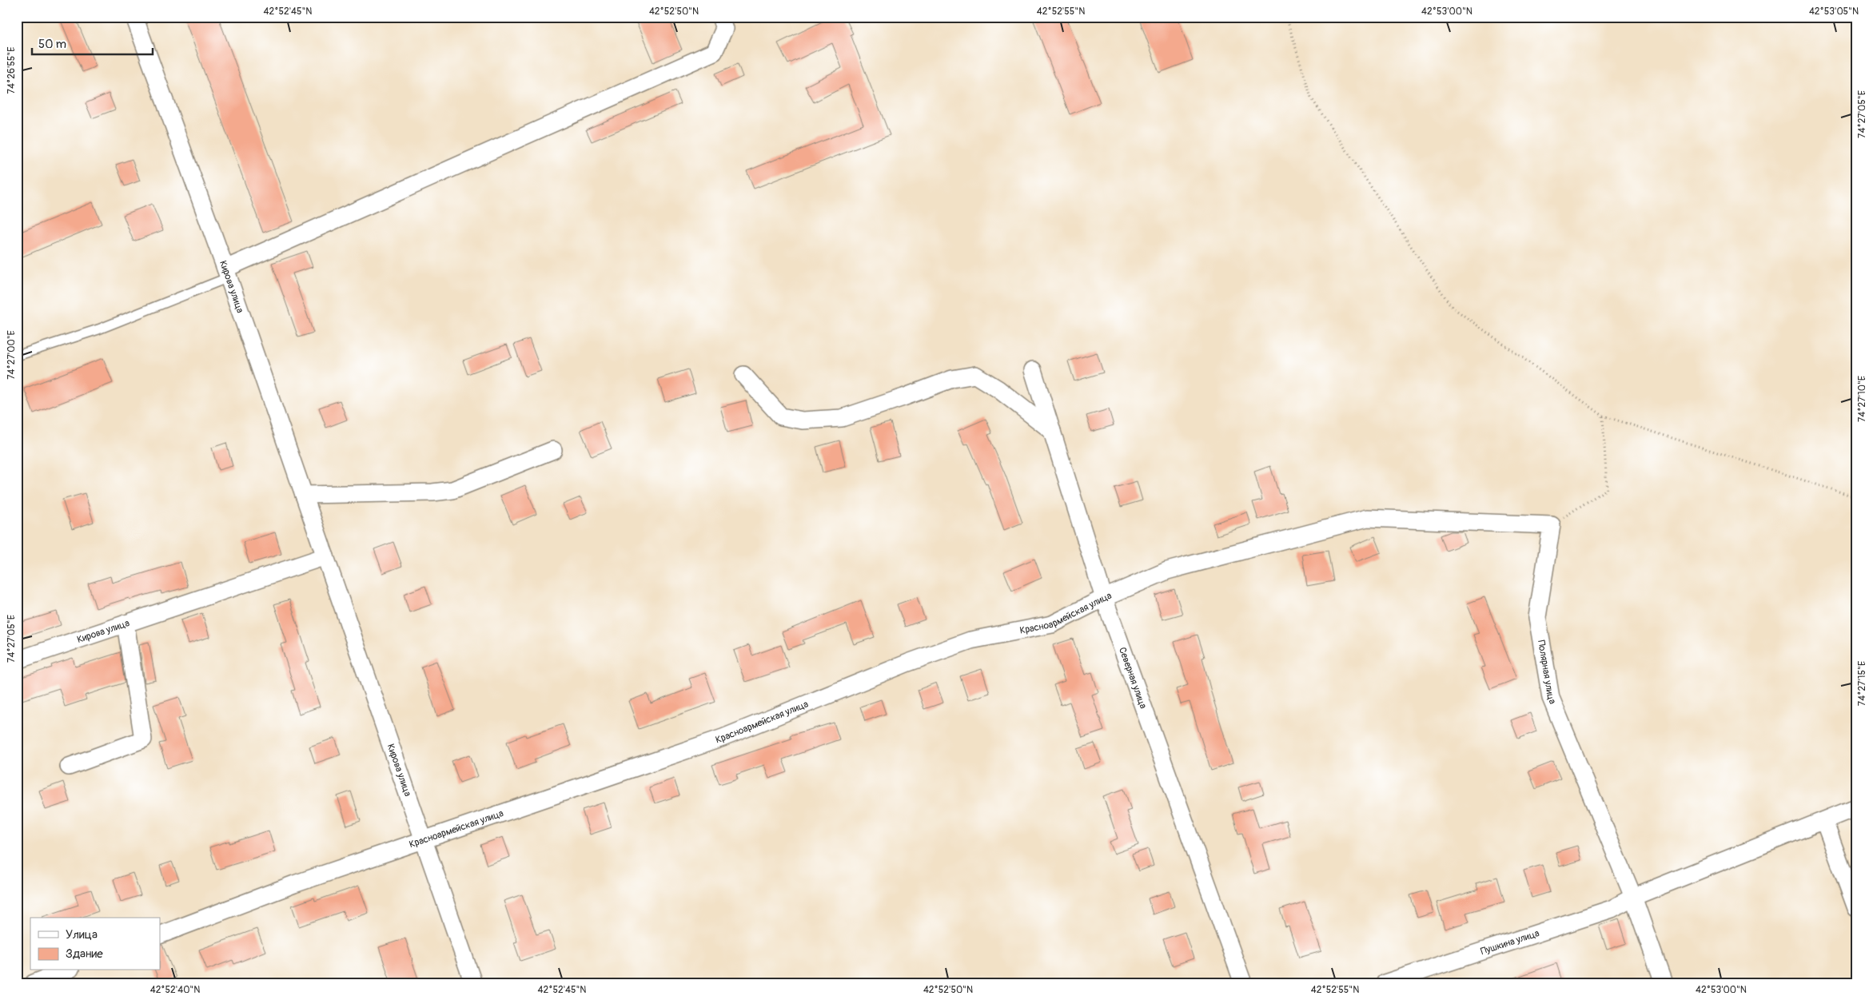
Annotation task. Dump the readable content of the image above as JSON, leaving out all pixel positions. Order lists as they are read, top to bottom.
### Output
{
  "streets": {
    "street": [
      "Кирова улица",
      "Красноармейская улица",
      "Полярная улица",
      "Северная улица",
      "Пушкина улица"
    ]
  },
  "crossings": [
    ["Кирова улица", "Красноармейская улица"],
    ["Красноармейская улица", "Полярная улица"],
    ["Красноармейская улица", "Северная улица"],
    ["Полярная улица", "Пушкина улица"]
  ],
  "legend": ["Улица", "Здание"],
  "scale_bar": "50 m",
  "coordinates": [
    "42°52'45\"N",
    "42°52'50\"N",
    "42°52'55\"N",
    "42°53'00\"N",
    "42°53'05\"N",
    "74°26'55\"E",
    "74°27'05\"E",
    "74°27'00\"E",
    "74°27'10\"E",
    "74°27'15\"E",
    "42°52'40\"N"
  ]
}
